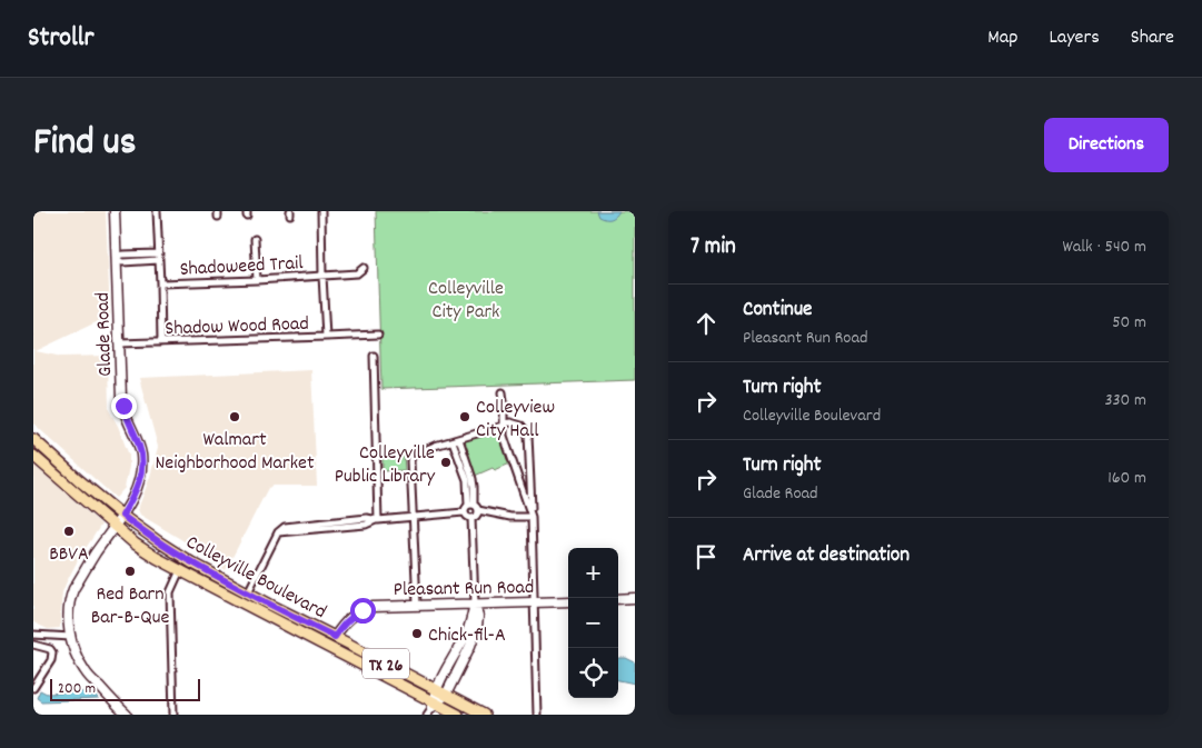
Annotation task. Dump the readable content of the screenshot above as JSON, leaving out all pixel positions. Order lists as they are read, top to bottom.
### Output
{
  "streets": {
    "main road": [
      "Glade Road",
      "Colleyville Boulevard",
      "Pleasant Run Road",
      "TX 26"
    ],
    "street": ["Shadoweed Trail", "Shadow Wood Road"]
  },
  "crossings": [
    ["Shadow Wood Road", "Glade Road"],
    ["Glade Road", "Colleyville Boulevard"],
    ["Colleyville Boulevard", "Pleasant Run Road"]
  ],
  "parks": ["Colleyville City Park"],
  "places": [
    "Walmart Neighborhood Market",
    "Colleyview City Hall",
    "Colleyville Public Library",
    "BBVA",
    "Red Barn Bar-B-Que",
    "Chick-fil-A"
  ],
  "scale_bar": "200 m",
  "page": {
    "header": "Strollr",
    "nav": ["Map", "Layers", "Share"],
    "title": "Find us",
    "buttons": "Directions",
    "heading": ["7 min", "Walk · 540 m"],
    "list": [
      ["Continue", "Pleasant Run Road", "50 m"],
      ["Turn right", "Colleyville Boulevard", "330 m"],
      ["Turn right", "Glade Road", "160 m"],
      "Arrive at destination"
    ],
    "map_buttons": ["+", "−"],
    "scale": "200 m"
  }
}
